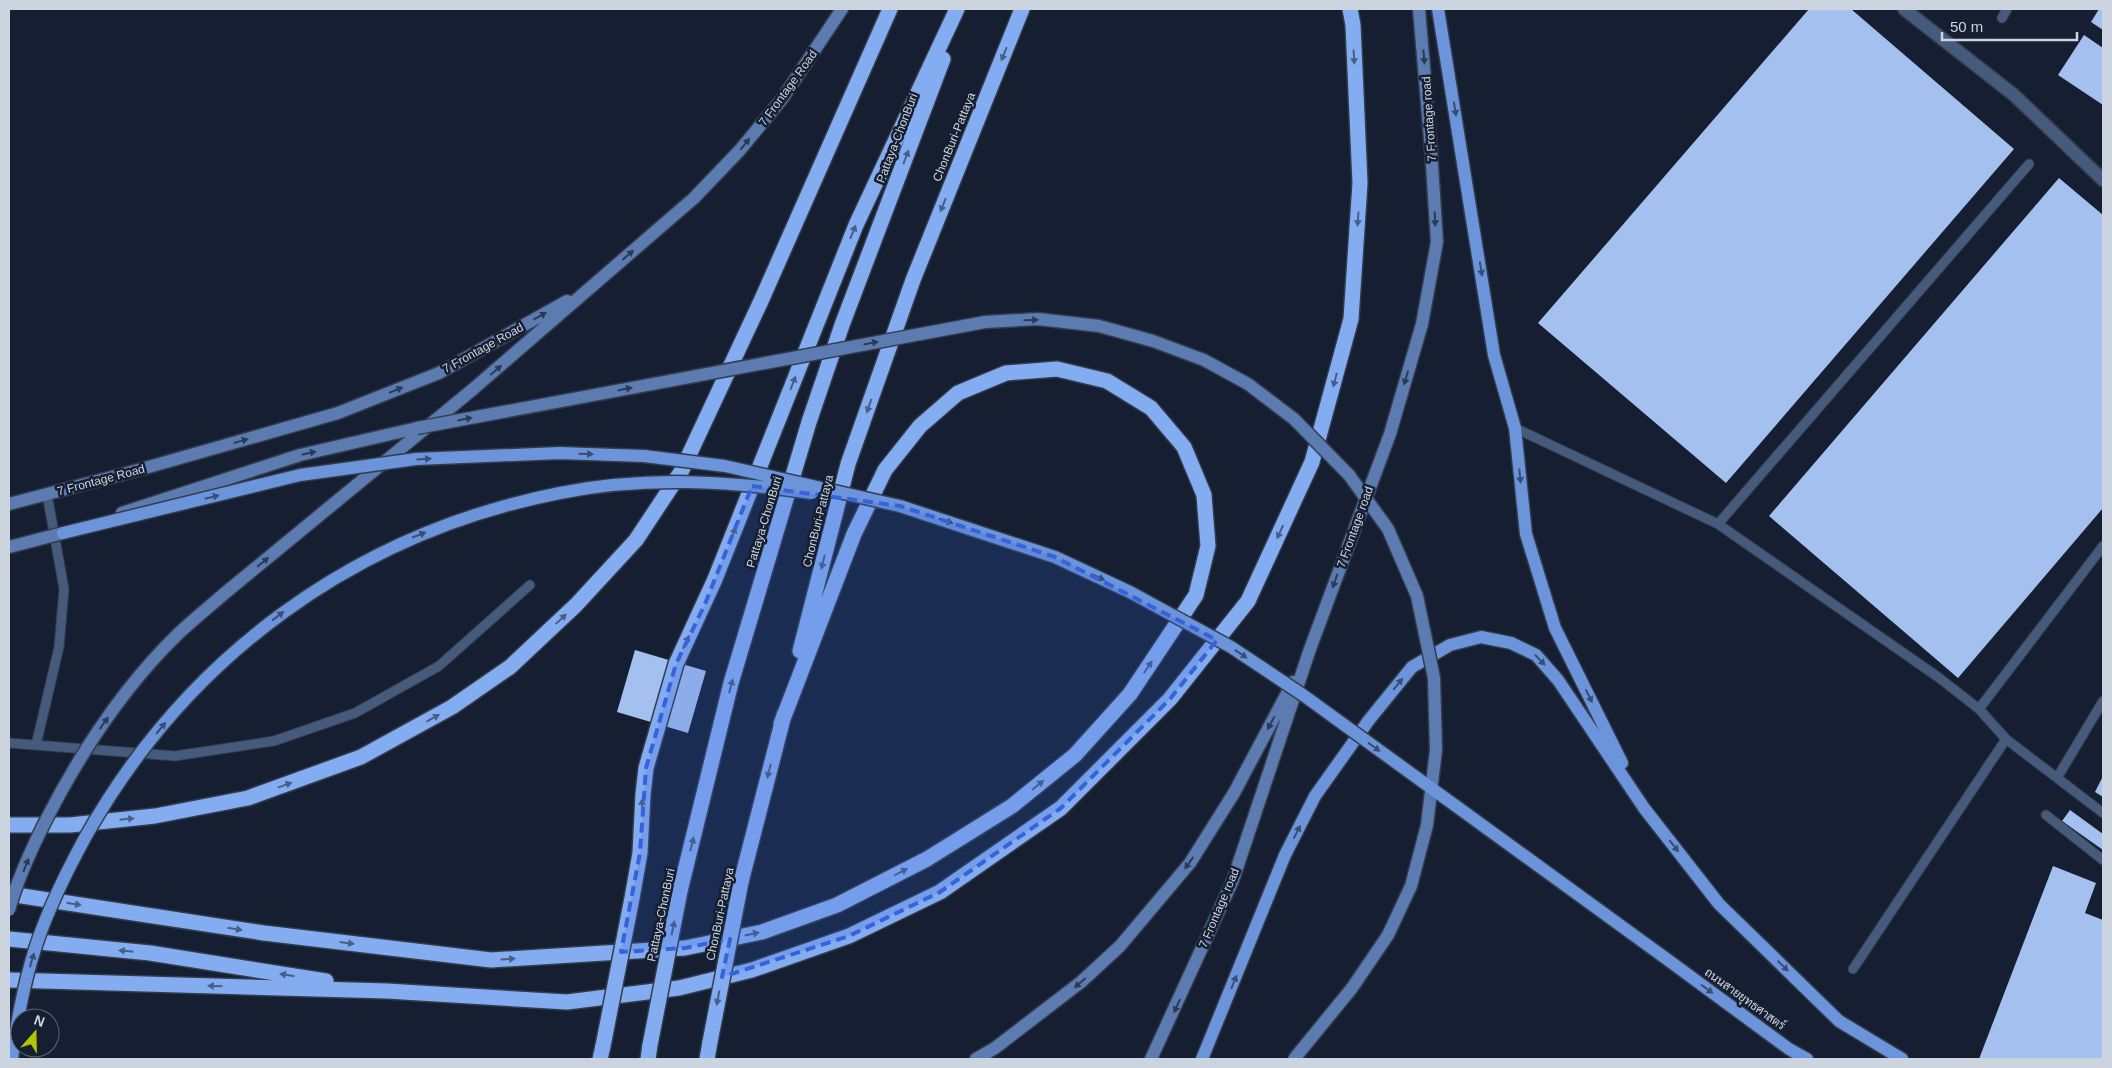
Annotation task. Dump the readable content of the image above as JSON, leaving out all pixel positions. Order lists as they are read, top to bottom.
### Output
{
  "streets": {
    "highway": ["ChonBuri-Pattaya", "Pattaya-ChonBuri"],
    "main road": ["7 Frontage Road", "7 Frontage road", "ถนนสายยุทธศาสตร์"]
  },
  "one_way": ["ถนนสายยุทธศาสตร์"],
  "scale_bar": "50 m",
  "north": "top"
}
